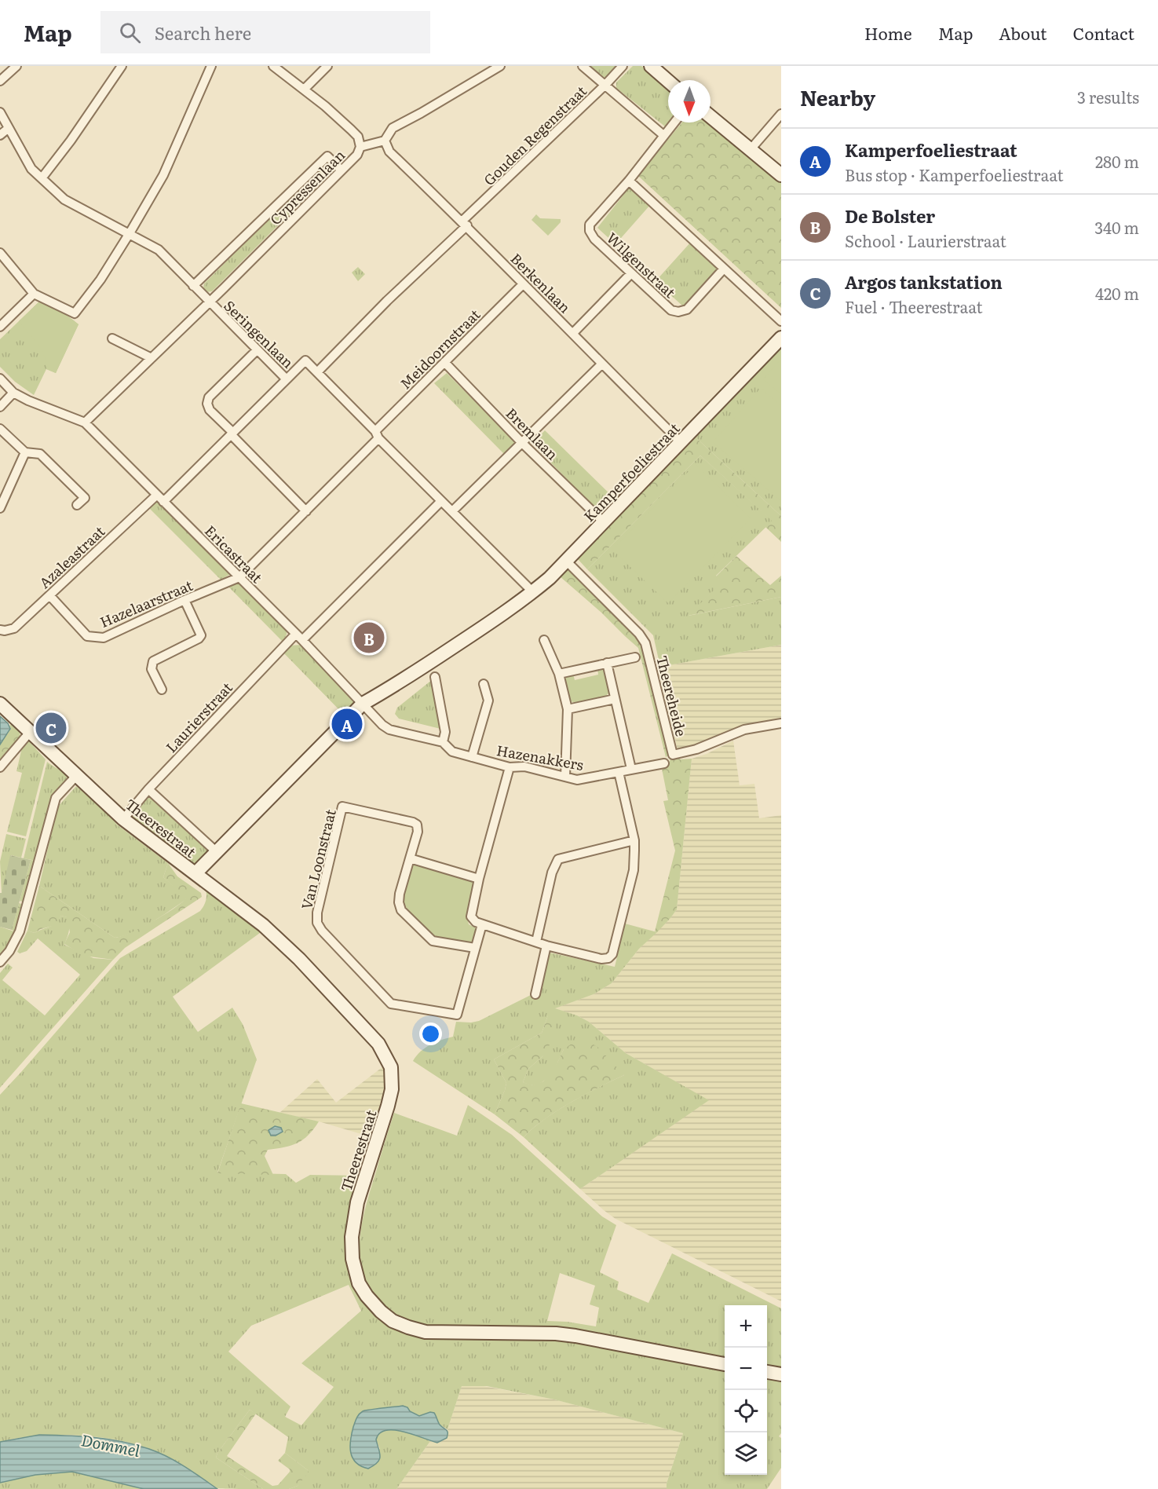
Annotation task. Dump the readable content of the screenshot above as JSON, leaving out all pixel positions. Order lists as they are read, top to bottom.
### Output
{
  "streets": {
    "main road": ["Kamperfoeliestraat", "Theerestraat"],
    "street": [
      "Gouden Regenstraat",
      "Cypressenlaan",
      "Wilgenstraat",
      "Berkenlaan",
      "Seringenlaan",
      "Meidoornstraat",
      "Bremlaan",
      "Ericastraat",
      "Azaleastraat",
      "Hazelaarstraat",
      "Theereheide",
      "Laurierstraat",
      "Hazenakkers",
      "Van Loonstraat"
    ]
  },
  "crossings": [
    ["Gouden Regenstraat", "Berkenlaan"],
    ["Gouden Regenstraat", "Seringenlaan"],
    ["Cypressenlaan", "Berkenlaan"],
    ["Cypressenlaan", "Seringenlaan"],
    ["Cypressenlaan", "Ericastraat"],
    ["Berkenlaan", "Meidoornstraat"],
    ["Berkenlaan", "Kamperfoeliestraat"],
    ["Seringenlaan", "Meidoornstraat"],
    ["Seringenlaan", "Kamperfoeliestraat"],
    ["Seringenlaan", "Laurierstraat"],
    ["Meidoornstraat", "Bremlaan"],
    ["Meidoornstraat", "Ericastraat"],
    ["Meidoornstraat", "Hazelaarstraat"],
    ["Bremlaan", "Kamperfoeliestraat"],
    ["Kamperfoeliestraat", "Ericastraat"],
    ["Kamperfoeliestraat", "Theereheide"],
    ["Kamperfoeliestraat", "Hazenakkers"],
    ["Kamperfoeliestraat", "Theerestraat"],
    ["Ericastraat", "Azaleastraat"],
    ["Ericastraat", "Hazelaarstraat"],
    ["Ericastraat", "Laurierstraat"],
    ["Ericastraat", "Hazenakkers"],
    ["Azaleastraat", "Hazelaarstraat"],
    ["Laurierstraat", "Theerestraat"]
  ],
  "water": ["Dommel"],
  "north": "bottom",
  "page": {
    "header": "Map",
    "search": "Search here",
    "nav": [
      "Home",
      "Map",
      "About",
      "Contact"
    ],
    "heading": ["Nearby", "3 results"],
    "list": [
      {
        "mark": "A",
        "name": "Kamperfoeliestraat",
        "note": "Bus stop · Kamperfoeliestraat",
        "value": "280 m"
      },
      {
        "mark": "B",
        "name": "De Bolster",
        "note": "School · Laurierstraat",
        "value": "340 m"
      },
      {
        "mark": "C",
        "name": "Argos tankstation",
        "note": "Fuel · Theerestraat",
        "value": "420 m"
      }
    ],
    "pins": ["B", "A", "C"],
    "map_buttons": ["+", "−"]
  }
}
